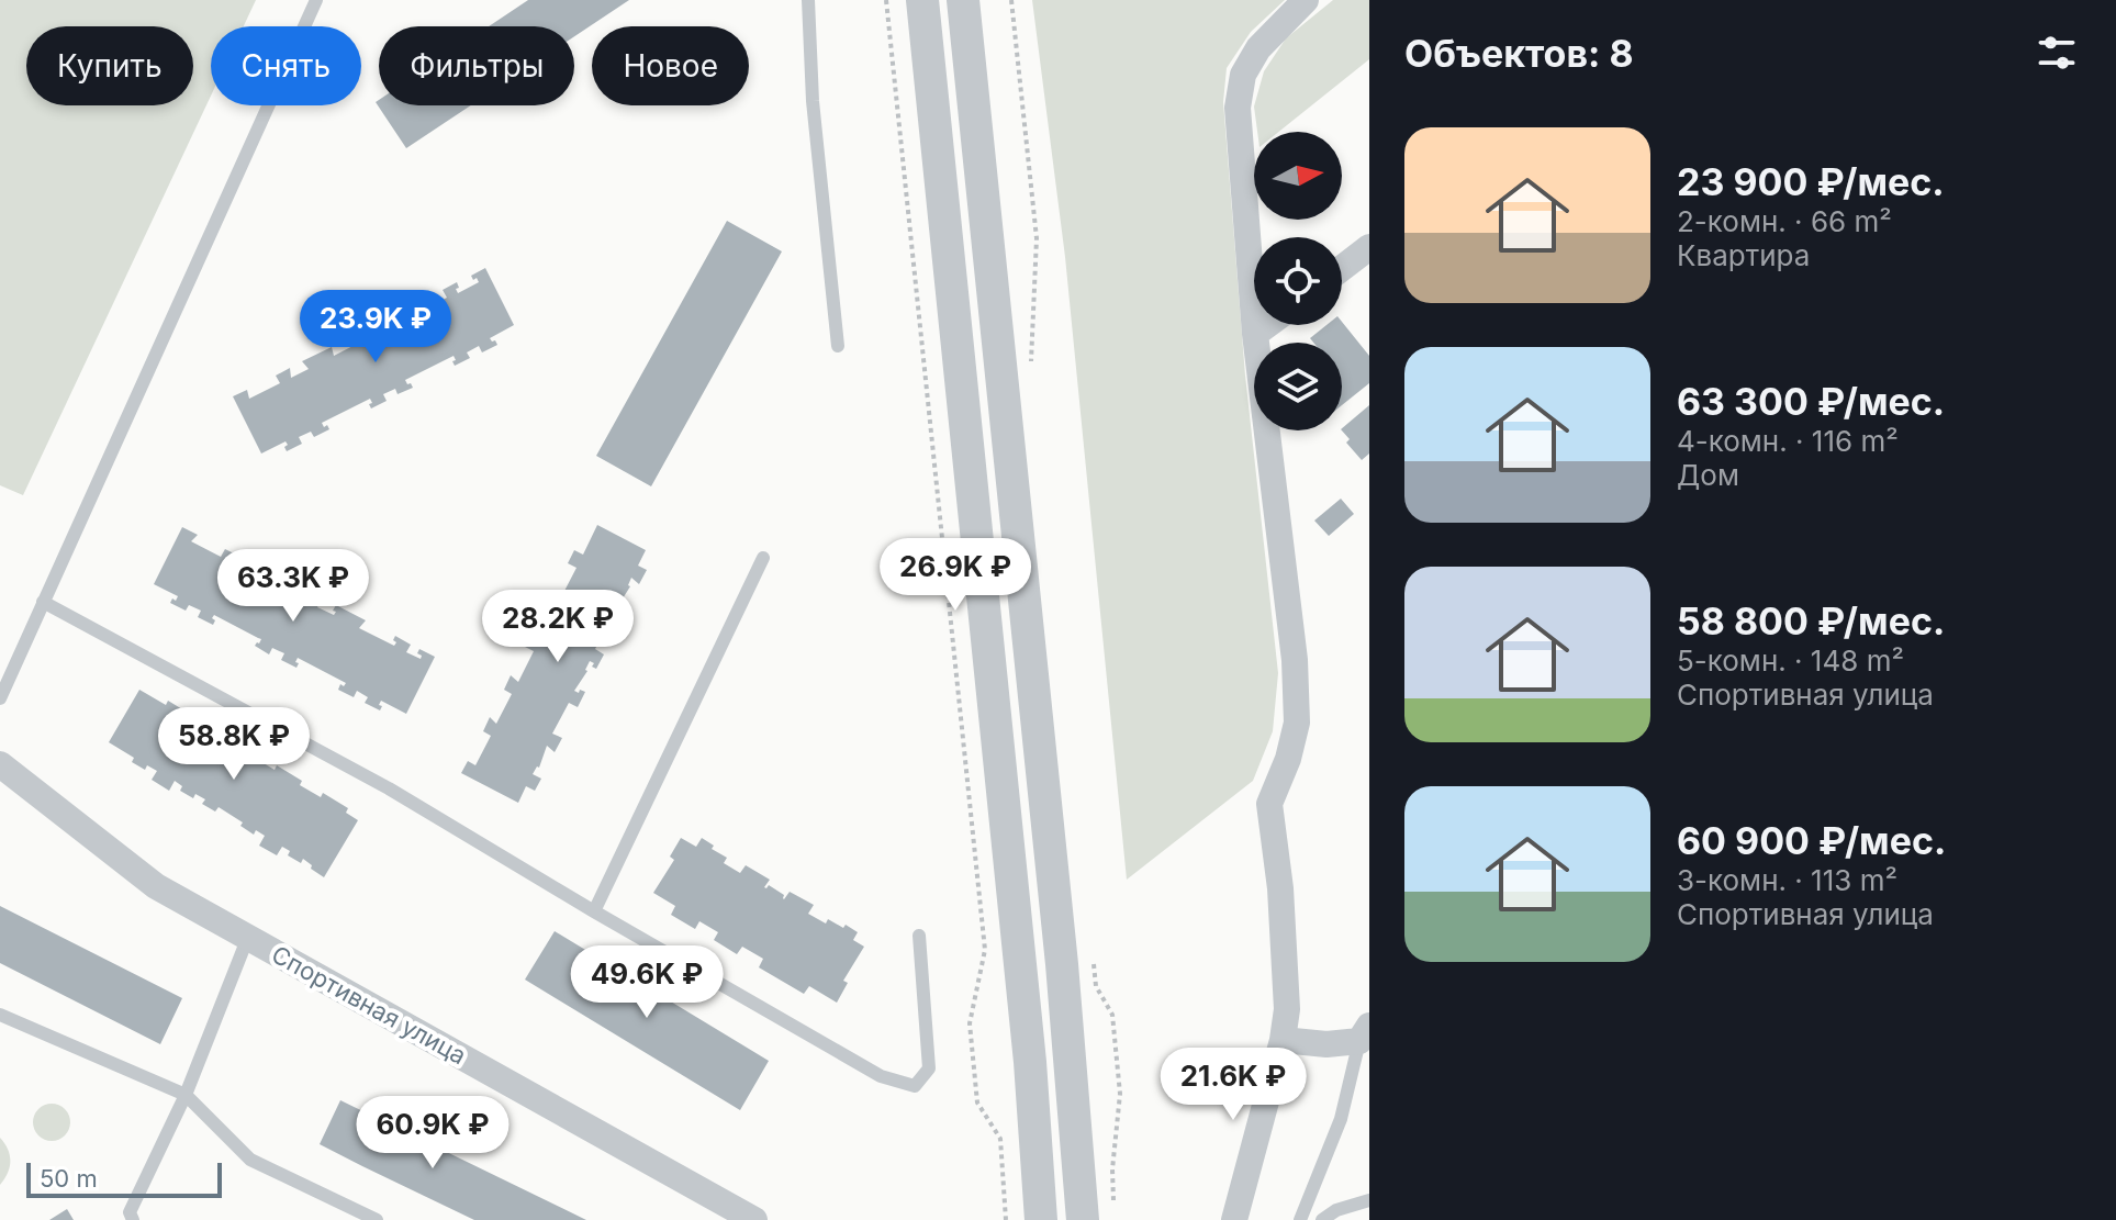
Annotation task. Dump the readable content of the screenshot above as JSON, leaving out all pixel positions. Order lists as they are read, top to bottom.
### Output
{
  "streets": {
    "street": ["Спортивная улица"]
  },
  "scale_bar": "50 m",
  "north": "right",
  "page": {
    "heading": "Объектов: 8",
    "chip": [
      "Купить",
      "Снять",
      "Фильтры",
      "Новое"
    ],
    "list": [
      {
        "name": "23 900 ₽/мес.",
        "note": "2-комн. · 66 m² · Квартира"
      },
      {
        "name": "63 300 ₽/мес.",
        "note": "4-комн. · 116 m² · Дом"
      },
      {
        "name": "58 800 ₽/мес.",
        "note": "5-комн. · 148 m² · Спортивная улица"
      },
      {
        "name": "60 900 ₽/мес.",
        "note": "3-комн. · 113 m² · Спортивная улица"
      }
    ],
    "price": [
      "23.9K ₽",
      "26.9K ₽",
      "63.3K ₽",
      "28.2K ₽",
      "58.8K ₽",
      "49.6K ₽",
      "21.6K ₽",
      "60.9K ₽"
    ],
    "scale": "50 m"
  }
}
